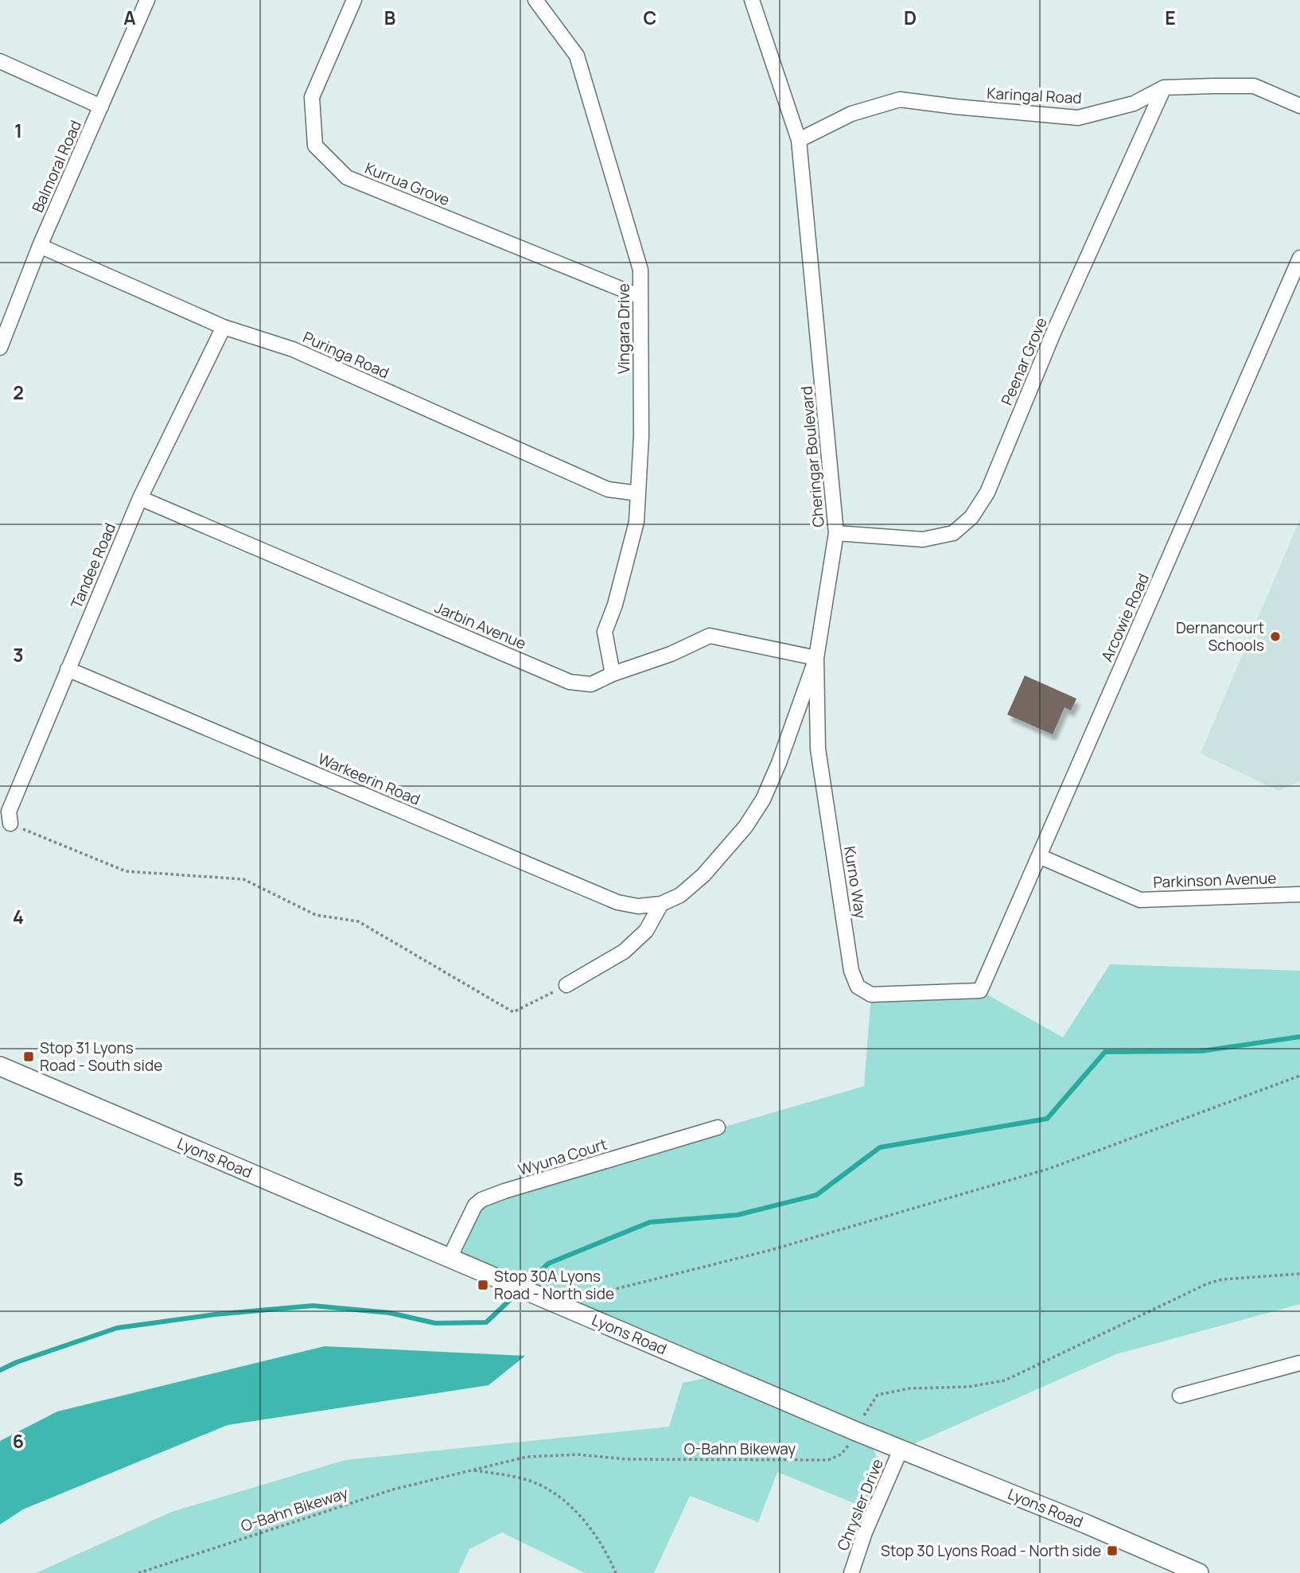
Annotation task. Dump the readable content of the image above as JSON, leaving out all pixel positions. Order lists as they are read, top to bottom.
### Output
{
  "streets": {
    "street": [
      "Karingal Road",
      "Balmoral Road",
      "Kurrua Grove",
      "Vingara Drive",
      "Puringa Road",
      "Peenar Grove",
      "Cheringar Boulevard",
      "Tandee Road",
      "Arcowie Road",
      "Jarbin Avenue",
      "Warkeerin Road",
      "Parkinson Avenue",
      "Kurno Way",
      "Wyuna Court",
      "Lyons Road",
      "Chrysler Drive"
    ],
    "path": ["O-Bahn Bikeway"]
  },
  "crossings": [
    ["Karingal Road", "Peenar Grove"],
    ["Karingal Road", "Cheringar Boulevard"],
    ["Balmoral Road", "Puringa Road"],
    ["Kurrua Grove", "Vingara Drive"],
    ["Vingara Drive", "Puringa Road"],
    ["Vingara Drive", "Jarbin Avenue"],
    ["Puringa Road", "Tandee Road"],
    ["Peenar Grove", "Cheringar Boulevard"],
    ["Cheringar Boulevard", "Jarbin Avenue"],
    ["Cheringar Boulevard", "Warkeerin Road"],
    ["Cheringar Boulevard", "Kurno Way"],
    ["Tandee Road", "Jarbin Avenue"],
    ["Tandee Road", "Warkeerin Road"],
    ["Arcowie Road", "Parkinson Avenue"],
    ["Arcowie Road", "Kurno Way"],
    ["Jarbin Avenue", "Kurno Way"],
    ["Wyuna Court", "Lyons Road"],
    ["Lyons Road", "O-Bahn Bikeway"],
    ["Lyons Road", "Chrysler Drive"]
  ],
  "places": {
    "other": ["Dernancourt Schools"],
    "transit": ["Stop 31 Lyons Road - South side", "Stop 30A Lyons Road - North side", "Stop 30 Lyons Road - North side"]
  },
  "grid": {
    "columns": [
      "A",
      "B",
      "C",
      "D",
      "E"
    ],
    "rows": [
      "1",
      "2",
      "3",
      "4",
      "5",
      "6"
    ]
  }
}
